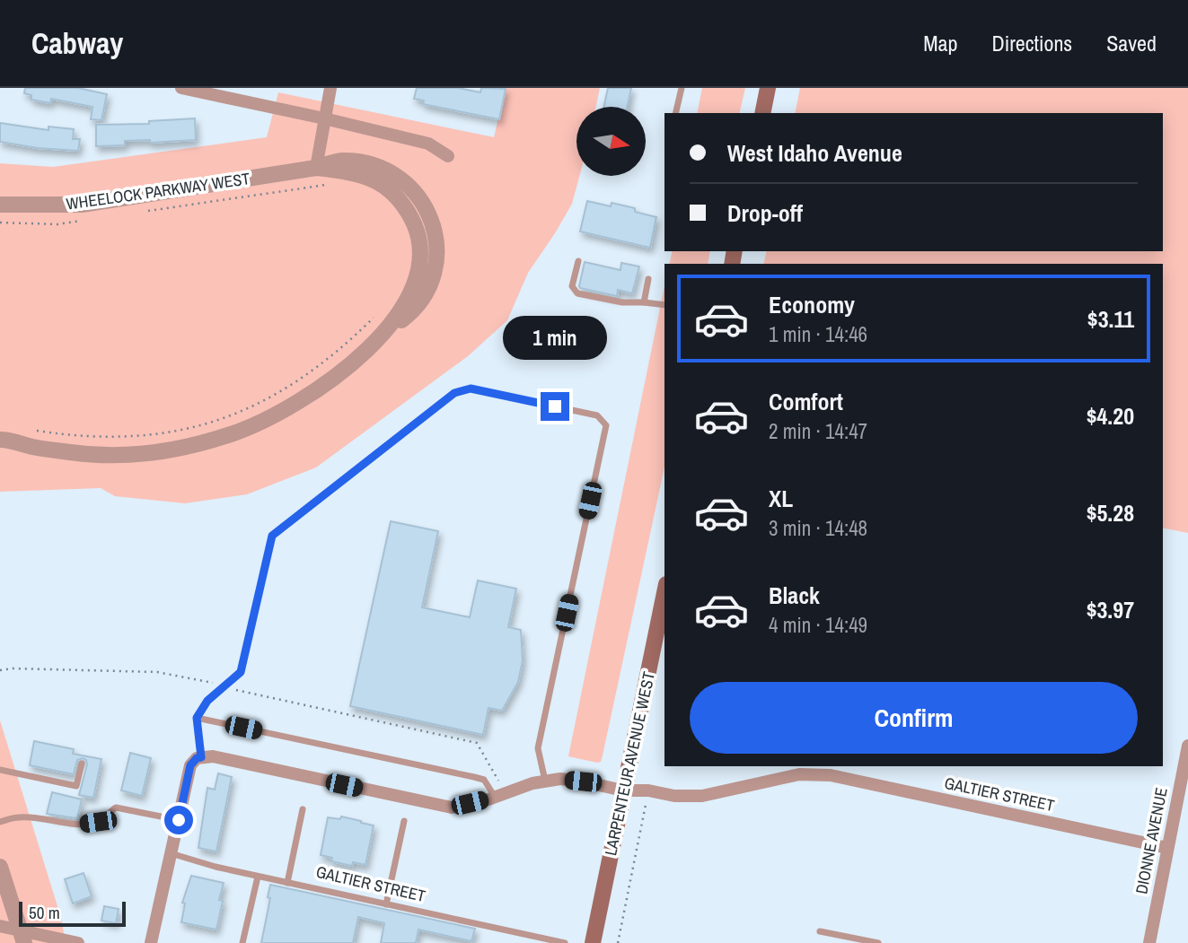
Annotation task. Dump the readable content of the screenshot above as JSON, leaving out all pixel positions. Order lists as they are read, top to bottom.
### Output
{
  "streets": {
    "main road": ["LARPENTEUR AVENUE WEST"],
    "street": ["WHEELOCK PARKWAY WEST", "GALTIER STREET", "DIONNE AVENUE"]
  },
  "crossings": [
    ["LARPENTEUR AVENUE WEST", "GALTIER STREET"],
    ["GALTIER STREET", "DIONNE AVENUE"]
  ],
  "scale_bar": "50 m",
  "north": "right",
  "page": {
    "header": "Cabway",
    "nav": ["Map", "Directions", "Saved"],
    "banner": ["West Idaho Avenue", "Drop-off"],
    "list": [
      {
        "name": "Economy",
        "note": "1 min · 14:46",
        "value": "$3.11"
      },
      {
        "name": "Comfort",
        "note": "2 min · 14:47",
        "value": "$4.20"
      },
      {
        "name": "XL",
        "note": "3 min · 14:48",
        "value": "$5.28"
      },
      {
        "name": "Black",
        "note": "4 min · 14:49",
        "value": "$3.97"
      }
    ],
    "bubble": "1 min",
    "buttons": "Confirm",
    "scale": "50 m"
  }
}
